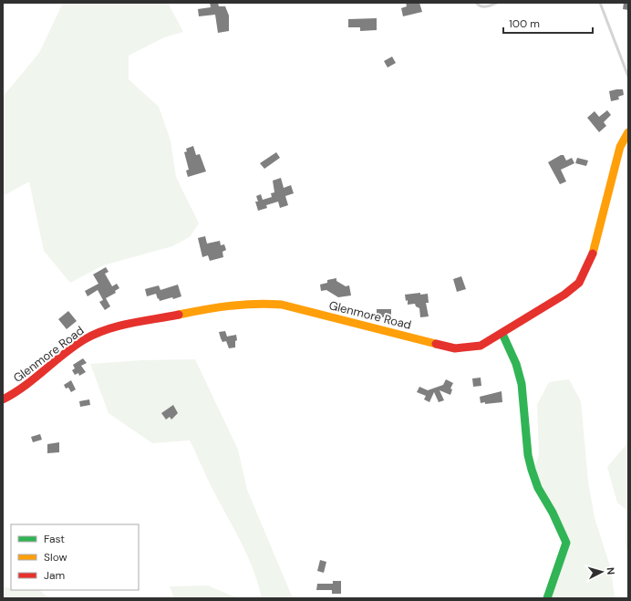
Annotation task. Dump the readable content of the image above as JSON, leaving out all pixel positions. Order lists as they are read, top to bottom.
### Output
{
  "streets": {
    "street": ["Glenmore Road"]
  },
  "legend": ["Fast", "Slow", "Jam"],
  "scale_bar": "100 m",
  "north": "right"
}
